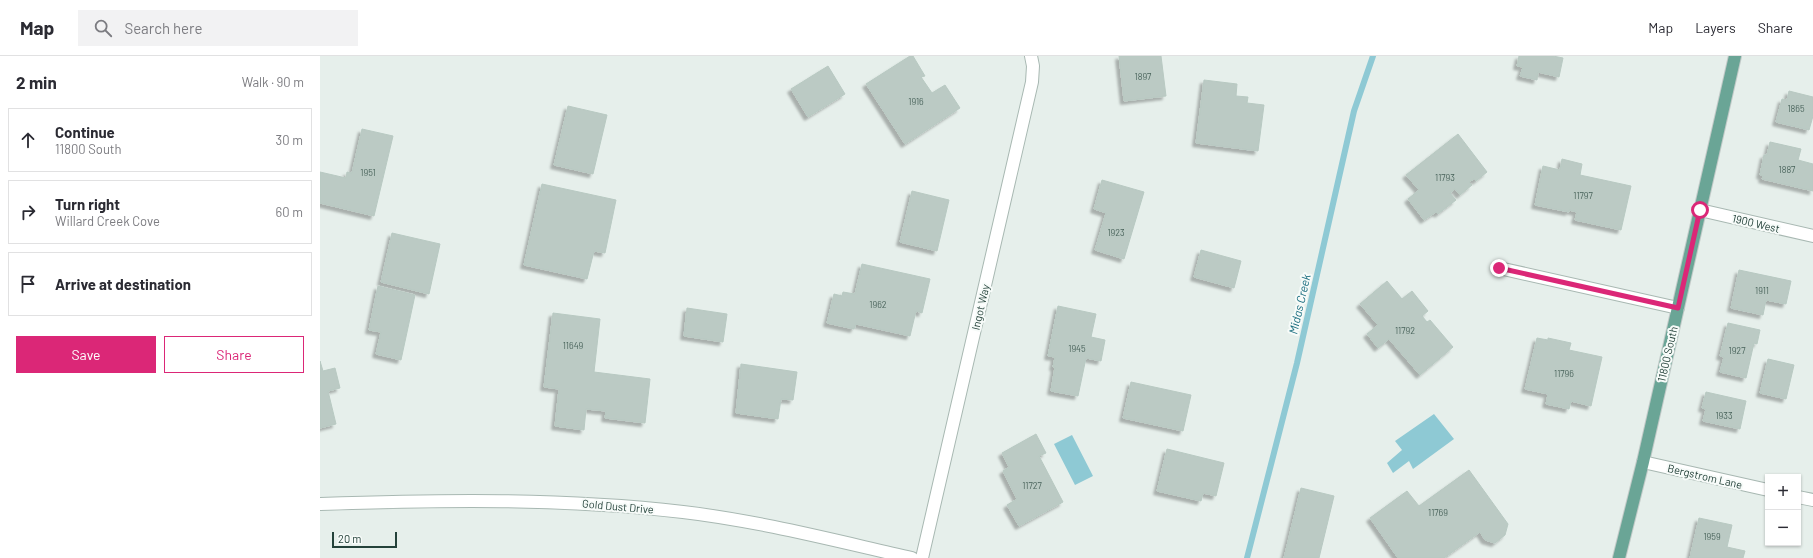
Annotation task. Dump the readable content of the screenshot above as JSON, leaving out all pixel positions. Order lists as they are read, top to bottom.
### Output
{
  "streets": {
    "main road": ["11800 South"],
    "street": [
      "1900 West",
      "Ingot Way",
      "Bergstrom Lane",
      "Gold Dust Drive"
    ]
  },
  "crossings": [
    ["1900 West", "11800 South"],
    ["11800 South", "Bergstrom Lane"]
  ],
  "water": ["Midas Creek"],
  "house_numbers": [
    "1897",
    "1916",
    "1865",
    "1887",
    "1951",
    "11793",
    "11797",
    "1923",
    "1911",
    "1962",
    "11792",
    "11649",
    "1945",
    "1927",
    "11796",
    "1933",
    "11727",
    "11769",
    "1959"
  ],
  "scale_bar": "20 m",
  "page": {
    "header": "Map",
    "search": "Search here",
    "nav": ["Map", "Layers", "Share"],
    "heading": ["2 min", "Walk · 90 m"],
    "list": [
      ["Continue", "11800 South", "30 m"],
      ["Turn right", "Willard Creek Cove", "60 m"],
      "Arrive at destination"
    ],
    "buttons": ["Save", "Share"],
    "map_buttons": ["+", "−"],
    "scale": "20 m"
  }
}
